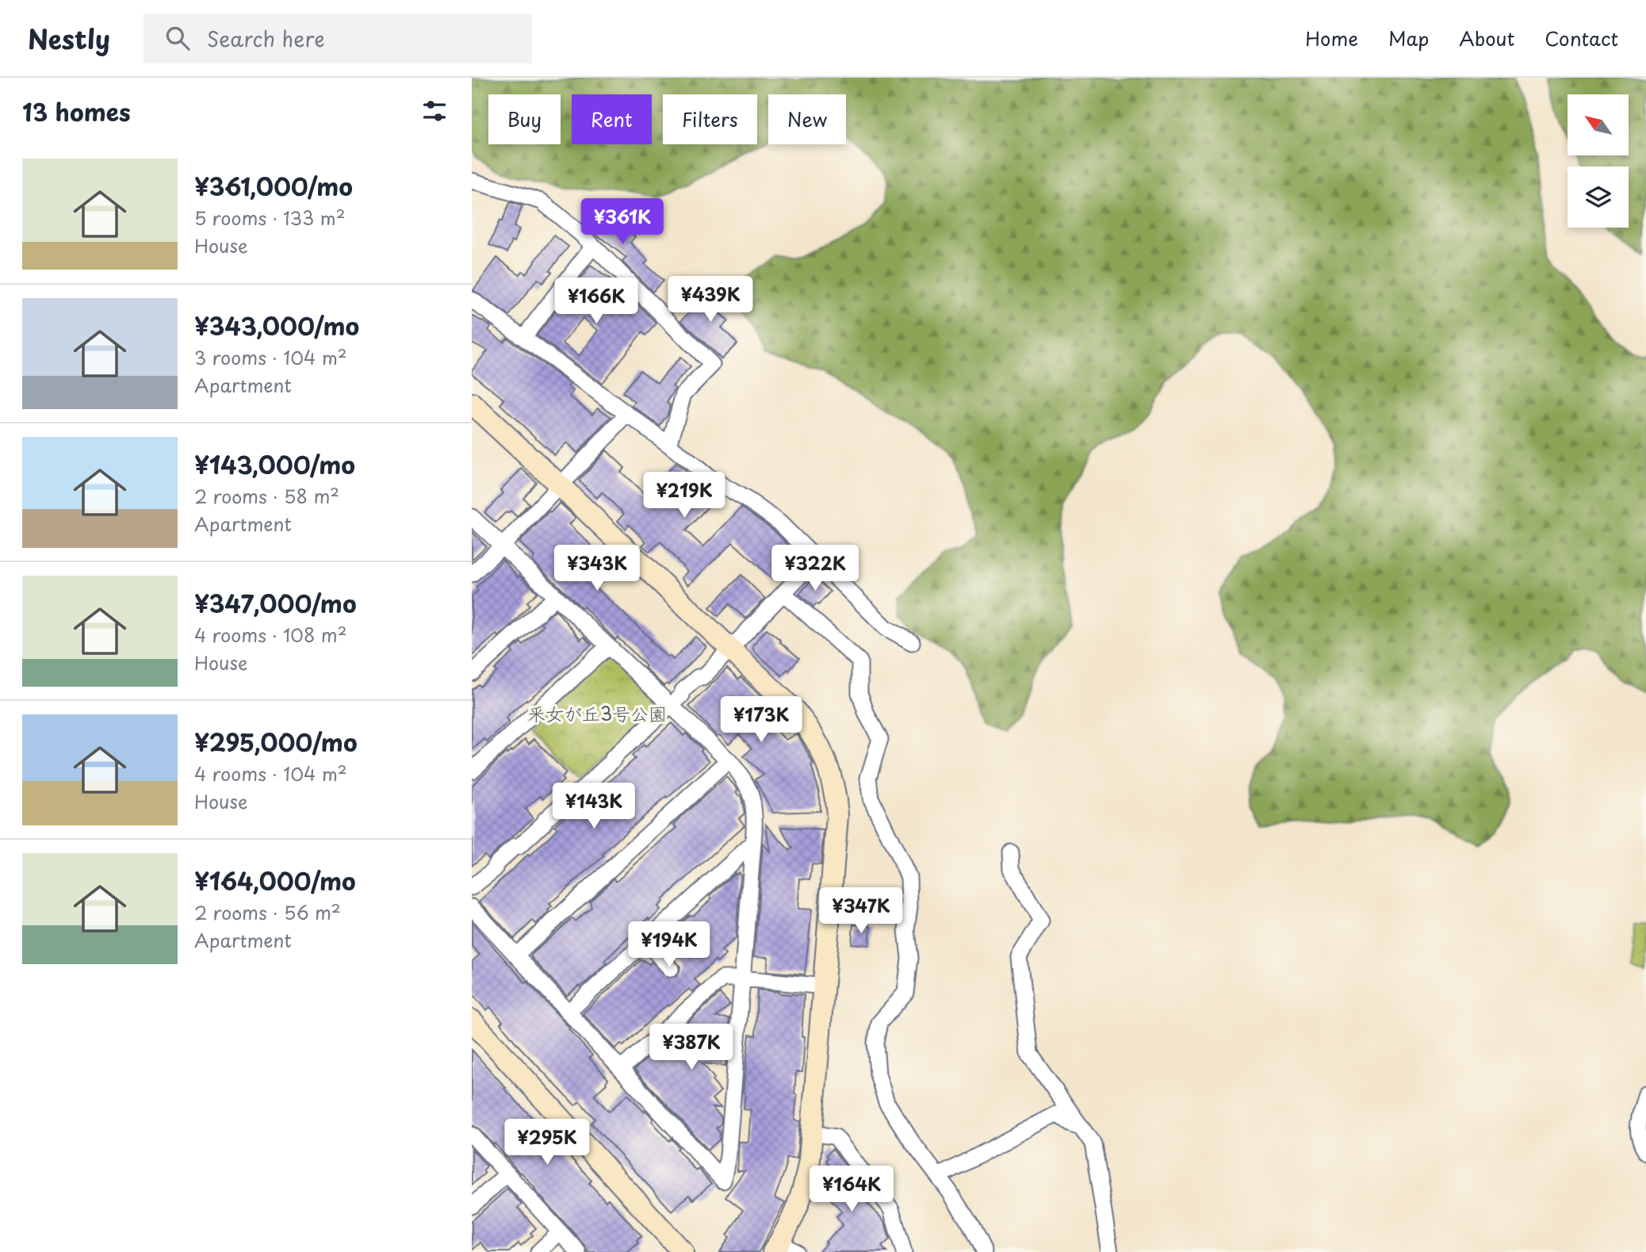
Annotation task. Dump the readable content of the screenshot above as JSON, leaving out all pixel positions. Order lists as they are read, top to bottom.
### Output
{
  "parks": ["釆女が丘3号公園"],
  "north": "top left",
  "page": {
    "header": "Nestly",
    "search": "Search here",
    "nav": [
      "Home",
      "Map",
      "About",
      "Contact"
    ],
    "heading": "13 homes",
    "chip": [
      "Buy",
      "Rent",
      "Filters",
      "New"
    ],
    "list": [
      {
        "name": "¥361,000/mo",
        "note": "5 rooms · 133 m² · House"
      },
      {
        "name": "¥343,000/mo",
        "note": "3 rooms · 104 m² · Apartment"
      },
      {
        "name": "¥143,000/mo",
        "note": "2 rooms · 58 m² · Apartment"
      },
      {
        "name": "¥347,000/mo",
        "note": "4 rooms · 108 m² · House"
      },
      {
        "name": "¥295,000/mo",
        "note": "4 rooms · 104 m² · House"
      },
      {
        "name": "¥164,000/mo",
        "note": "2 rooms · 56 m² · Apartment"
      }
    ],
    "price": [
      "¥361K",
      "¥439K",
      "¥166K",
      "¥219K",
      "¥343K",
      "¥322K",
      "¥173K",
      "¥143K",
      "¥347K",
      "¥194K",
      "¥387K",
      "¥295K",
      "¥164K"
    ]
  }
}
